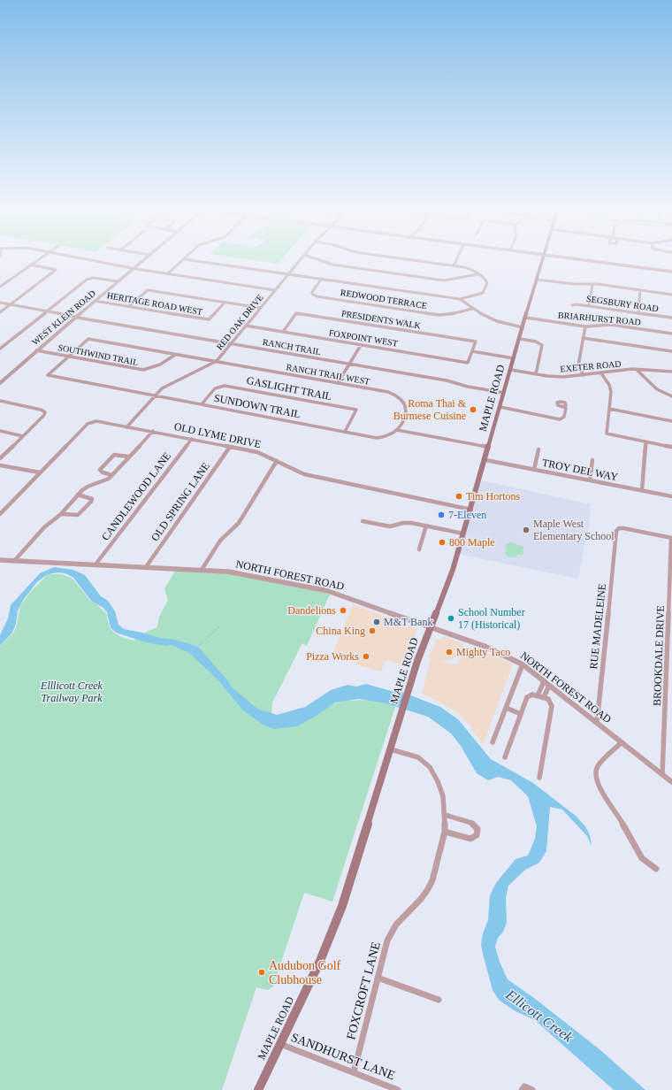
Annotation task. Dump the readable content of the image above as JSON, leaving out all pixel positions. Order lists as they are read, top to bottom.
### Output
{
  "streets": {
    "main road": ["MAPLE ROAD"],
    "street": [
      "REDWOOD TERRACE",
      "HERITAGE ROAD WEST",
      "SEGSBURY ROAD",
      "WEST KLEIN ROAD",
      "BRIARHURST ROAD",
      "PRESIDENTS WALK",
      "RED OAK DRIVE",
      "FOXPOINT WEST",
      "RANCH TRAIL",
      "SOUTHWIND TRAIL",
      "EXETER ROAD",
      "RANCH TRAIL WEST",
      "GASLIGHT TRAIL",
      "SUNDOWN TRAIL",
      "OLD LYME DRIVE",
      "TROY DEL WAY",
      "CANDLEWOOD LANE",
      "OLD SPRING LANE",
      "NORTH FOREST ROAD",
      "RUE MADELEINE",
      "BROOKDALE DRIVE",
      "FOXCROFT LANE",
      "SANDHURST LANE"
    ]
  },
  "crossings": [
    ["HERITAGE ROAD WEST", "WEST KLEIN ROAD"],
    ["WEST KLEIN ROAD", "RANCH TRAIL"],
    ["WEST KLEIN ROAD", "SOUTHWIND TRAIL"],
    ["BRIARHURST ROAD", "MAPLE ROAD"],
    ["PRESIDENTS WALK", "FOXPOINT WEST"],
    ["RED OAK DRIVE", "FOXPOINT WEST"],
    ["RED OAK DRIVE", "RANCH TRAIL"],
    ["RED OAK DRIVE", "RANCH TRAIL WEST"],
    ["RED OAK DRIVE", "SUNDOWN TRAIL"],
    ["RED OAK DRIVE", "OLD LYME DRIVE"],
    ["RANCH TRAIL", "MAPLE ROAD"],
    ["SOUTHWIND TRAIL", "RANCH TRAIL WEST"],
    ["SOUTHWIND TRAIL", "SUNDOWN TRAIL"],
    ["EXETER ROAD", "MAPLE ROAD"],
    ["RANCH TRAIL WEST", "SUNDOWN TRAIL"],
    ["GASLIGHT TRAIL", "SUNDOWN TRAIL"],
    ["MAPLE ROAD", "OLD LYME DRIVE"],
    ["MAPLE ROAD", "TROY DEL WAY"],
    ["MAPLE ROAD", "NORTH FOREST ROAD"],
    ["MAPLE ROAD", "FOXCROFT LANE"],
    ["MAPLE ROAD", "SANDHURST LANE"],
    ["OLD LYME DRIVE", "CANDLEWOOD LANE"],
    ["OLD LYME DRIVE", "OLD SPRING LANE"],
    ["CANDLEWOOD LANE", "NORTH FOREST ROAD"],
    ["OLD SPRING LANE", "NORTH FOREST ROAD"],
    ["NORTH FOREST ROAD", "RUE MADELEINE"],
    ["NORTH FOREST ROAD", "BROOKDALE DRIVE"],
    ["RUE MADELEINE", "BROOKDALE DRIVE"],
    ["FOXCROFT LANE", "SANDHURST LANE"]
  ],
  "water": ["Ellicott Creek"],
  "parks": ["Elllicott Creek Trailway Park"],
  "places": [
    "Roma Thai & Burmese Cuisine",
    "Tim Hortons",
    "7-Eleven",
    "Maple West Elementary School",
    "800 Maple",
    "Dandelions",
    "School Number 17 (Historical)",
    "M&T Bank",
    "China King",
    "Mighty Taco",
    "Pizza Works",
    "Audubon Golf Clubhouse"
  ]
}
